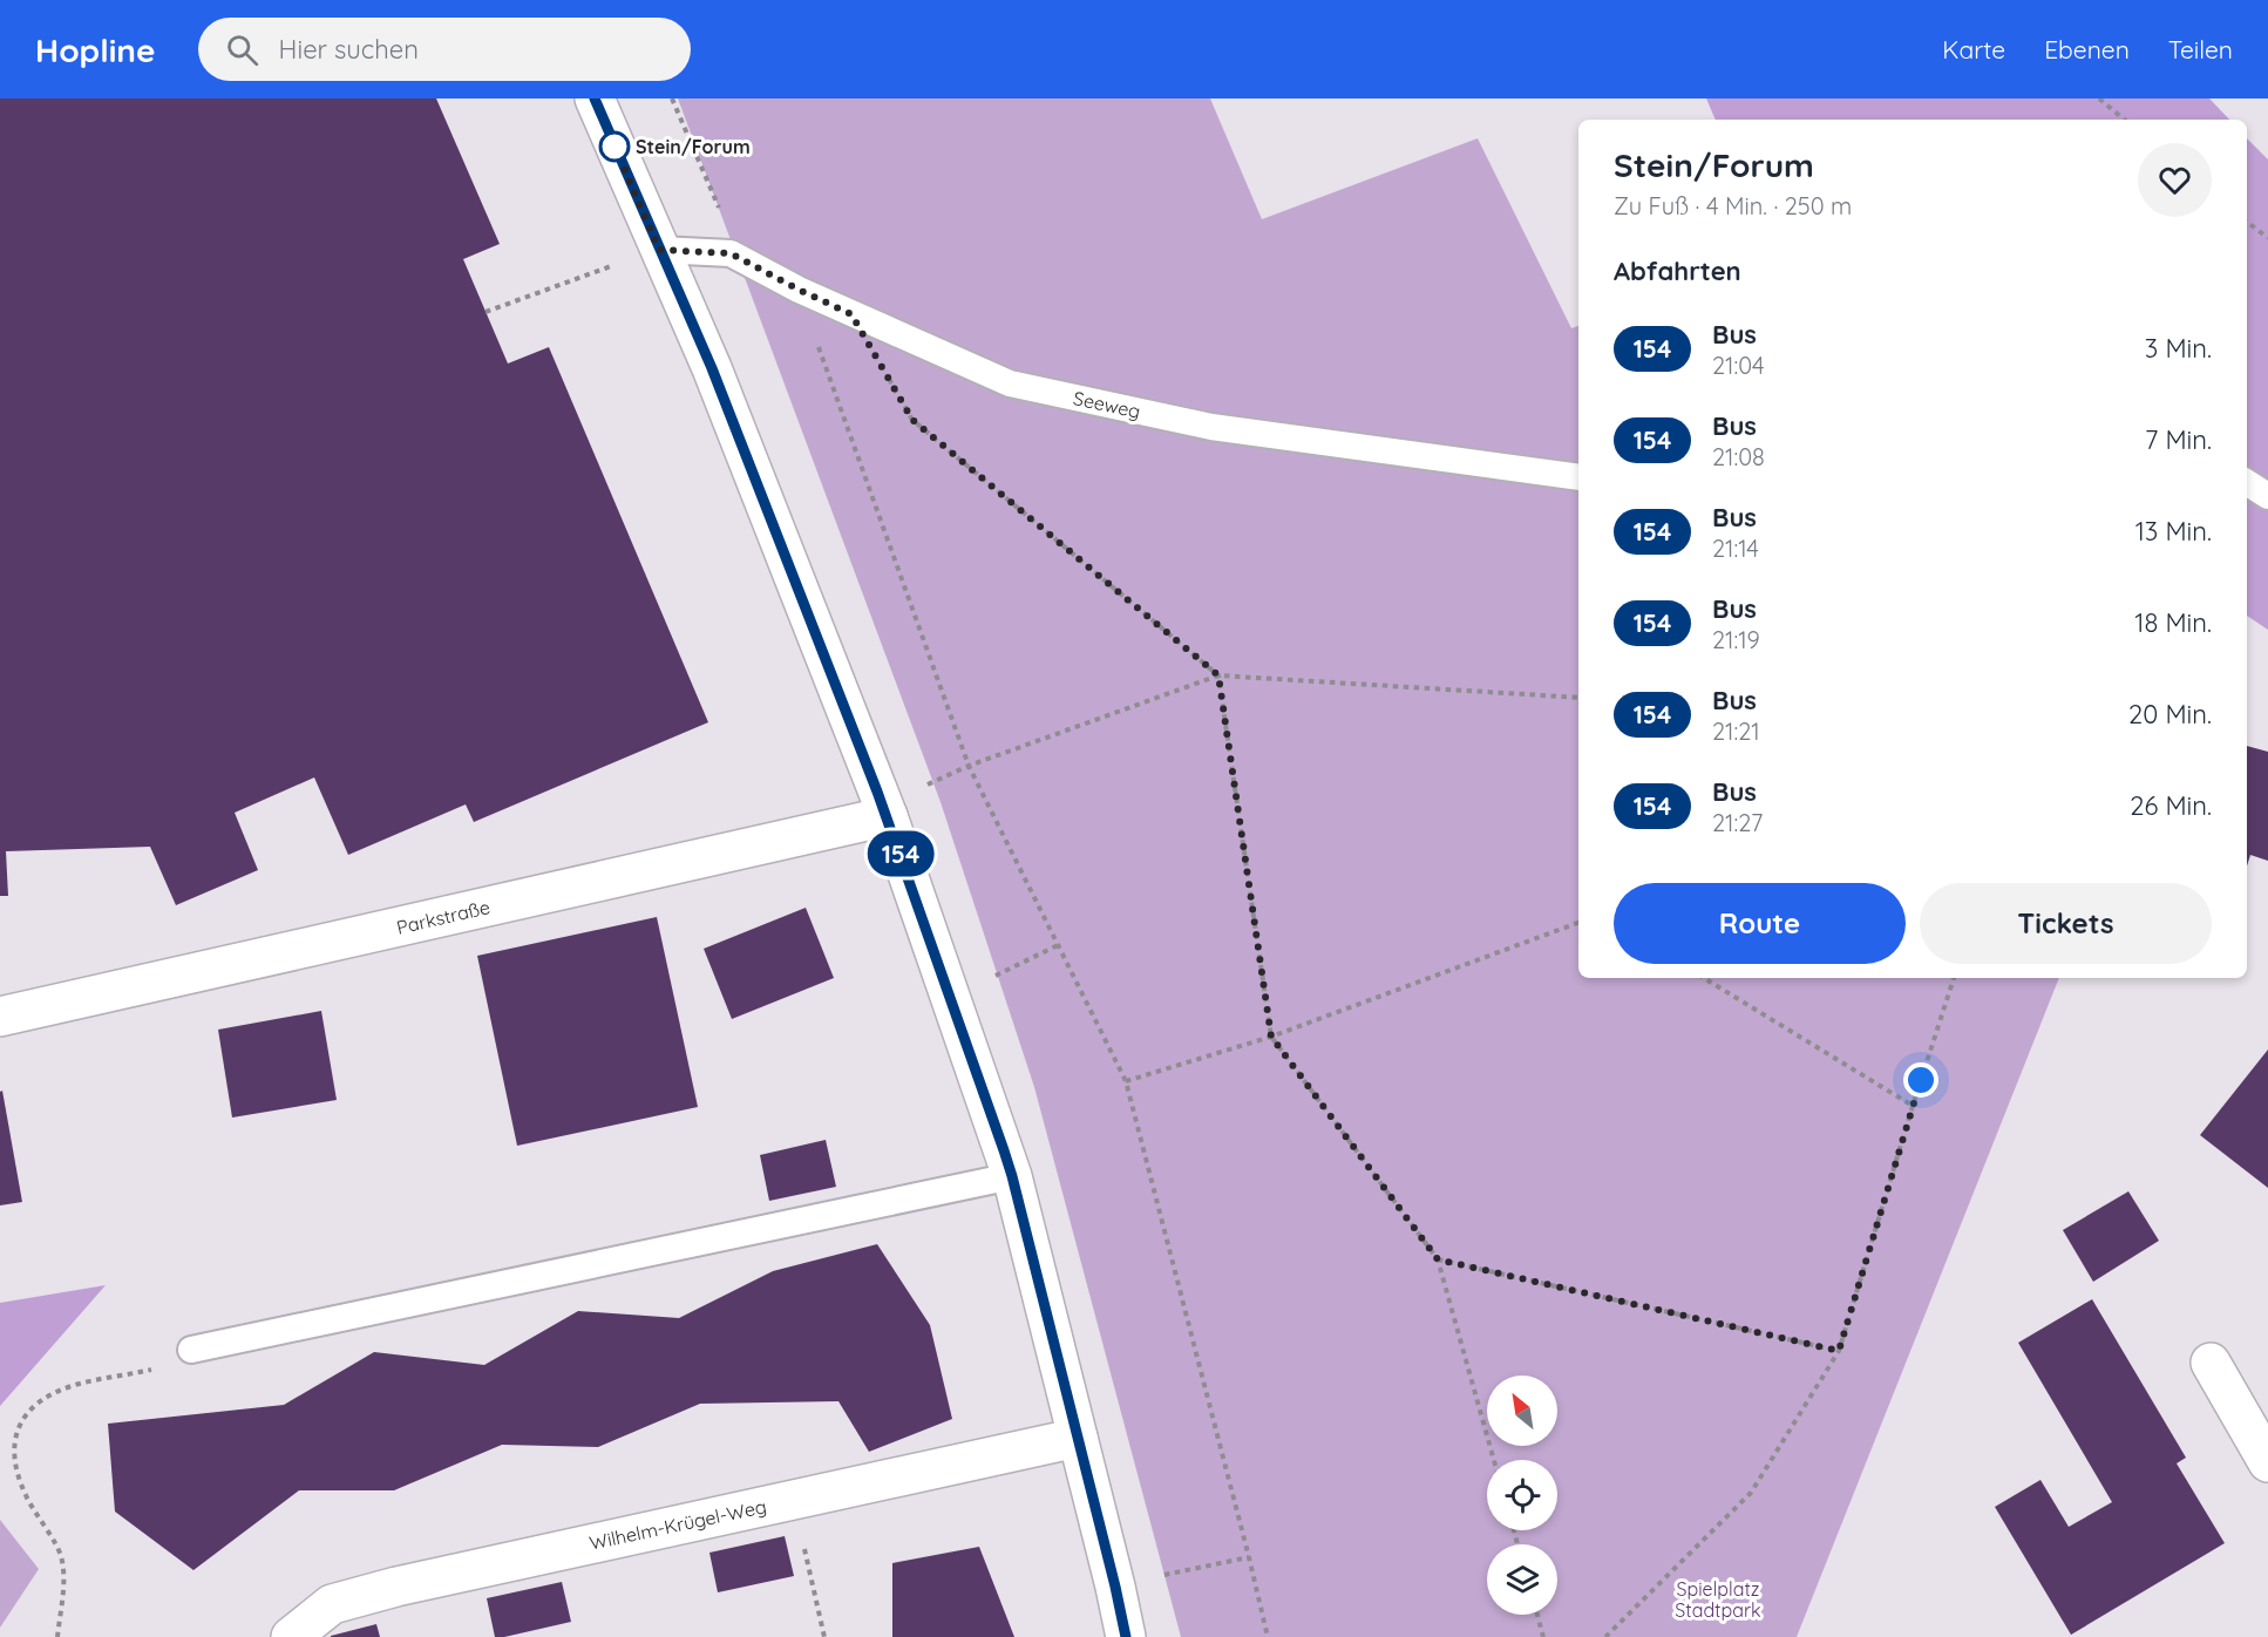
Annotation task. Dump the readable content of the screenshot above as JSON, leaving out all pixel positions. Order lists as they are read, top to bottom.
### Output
{
  "streets": {
    "street": ["Parkstraße", "Wilhelm-Krügel-Weg"],
    "lane": ["Seeweg"]
  },
  "parks": ["Spielplatz Stadtpark"],
  "places": ["Stein/Forum"],
  "lines": ["bus line 154"],
  "north": "top left",
  "page": {
    "header": "Hopline",
    "search": "Hier suchen",
    "nav": ["Karte", "Ebenen", "Teilen"],
    "on_map": "154",
    "heading": [
      ["Stein/Forum", "Zu Fuß · 4 Min. · 250 m"],
      "Abfahrten"
    ],
    "list": [
      {
        "mark": "154",
        "name": "Bus",
        "note": "21:04",
        "value": "3 Min."
      },
      {
        "mark": "154",
        "name": "Bus",
        "note": "21:08",
        "value": "7 Min."
      },
      {
        "mark": "154",
        "name": "Bus",
        "note": "21:14",
        "value": "13 Min."
      },
      {
        "mark": "154",
        "name": "Bus",
        "note": "21:19",
        "value": "18 Min."
      },
      {
        "mark": "154",
        "name": "Bus",
        "note": "21:21",
        "value": "20 Min."
      },
      {
        "mark": "154",
        "name": "Bus",
        "note": "21:27",
        "value": "26 Min."
      }
    ],
    "buttons": ["Route", "Tickets"]
  }
}
